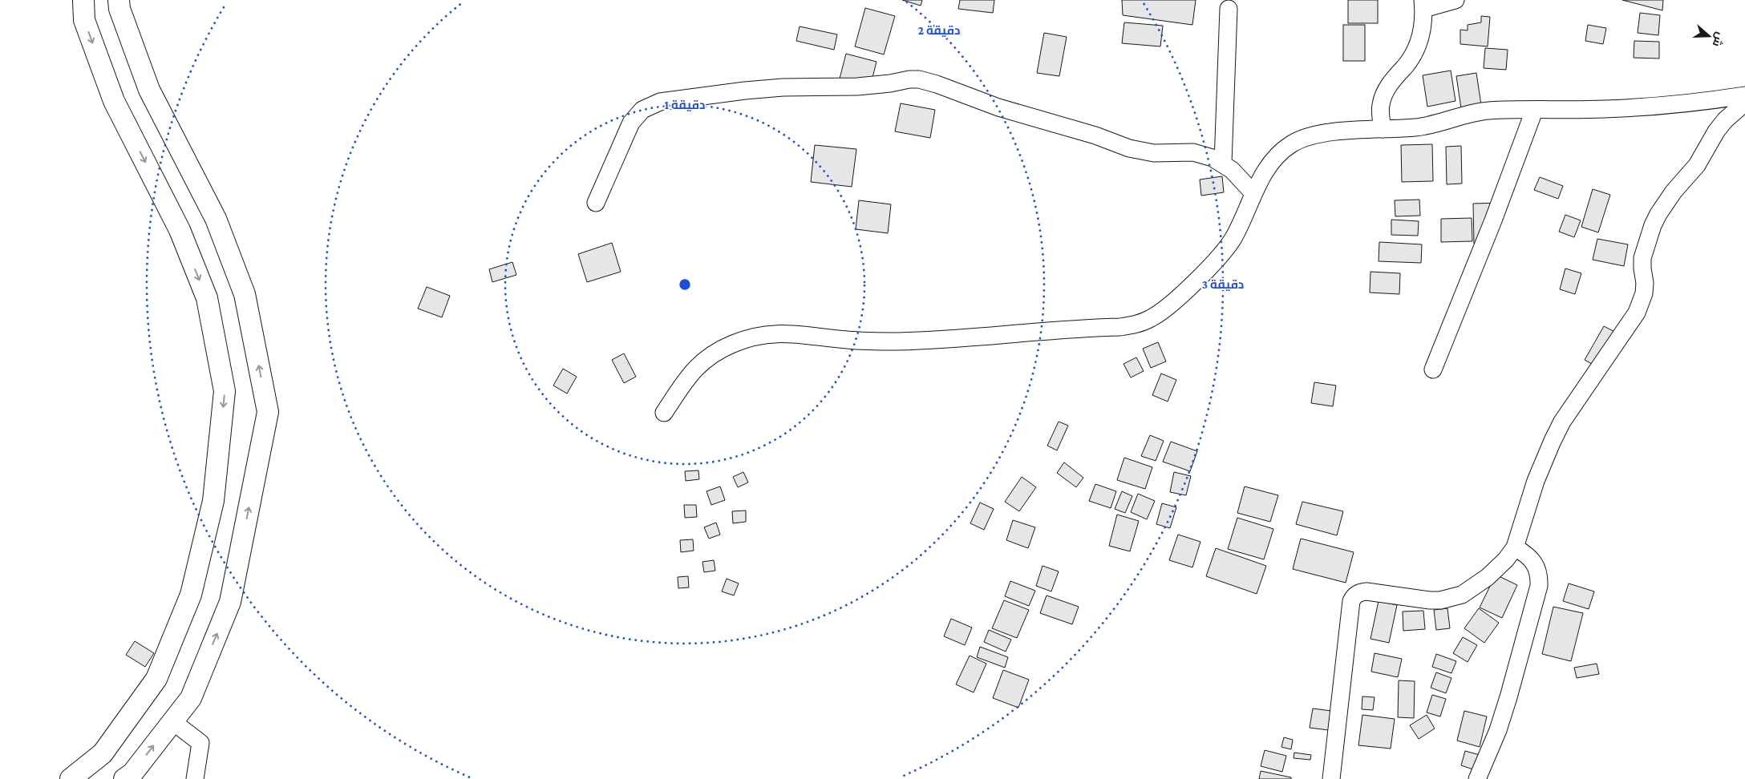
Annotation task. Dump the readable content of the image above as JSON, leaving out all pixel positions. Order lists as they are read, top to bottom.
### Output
{
  "north": "right",
  "rings": ["2 دقيقة", "1 دقيقة", "3 دقيقة"]
}
